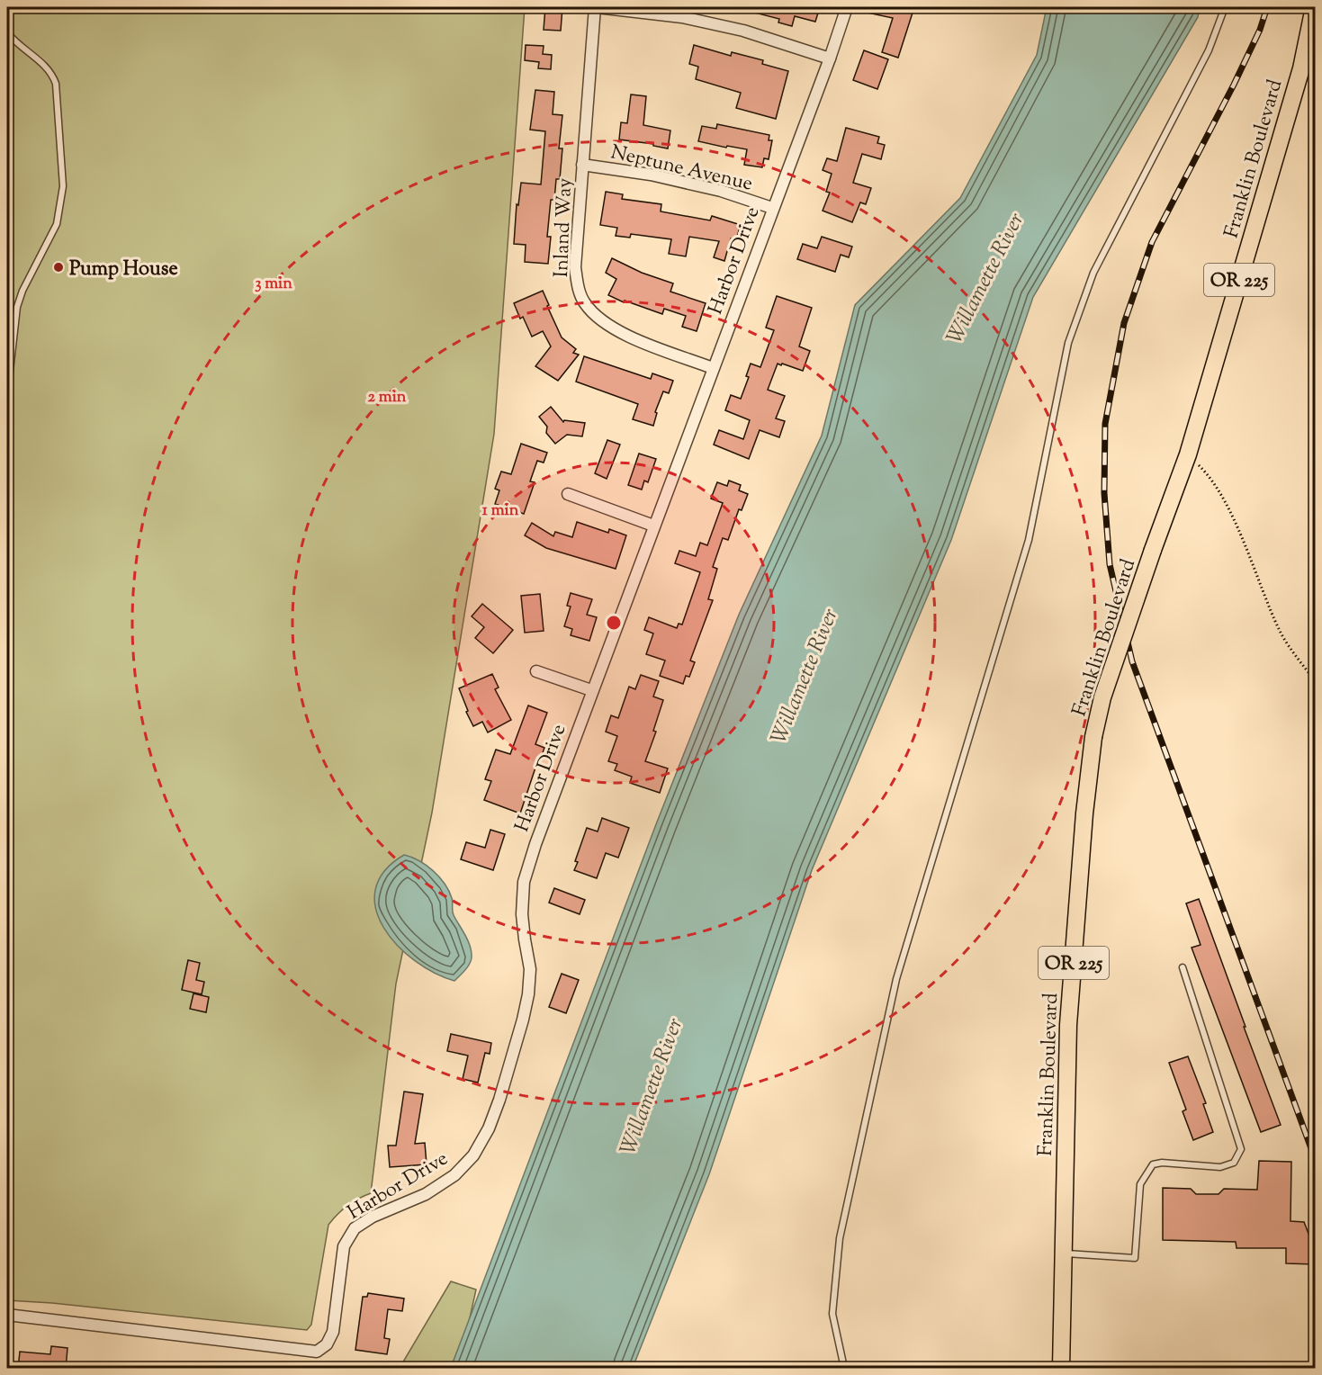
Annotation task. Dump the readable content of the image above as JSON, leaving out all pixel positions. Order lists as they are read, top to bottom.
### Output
{
  "streets": {
    "main road": ["Franklin Boulevard", "OR 225"],
    "street": ["Neptune Avenue", "Inland Way", "Harbor Drive"]
  },
  "crossings": [
    ["Neptune Avenue", "Inland Way"],
    ["Neptune Avenue", "Harbor Drive"],
    ["Inland Way", "Harbor Drive"]
  ],
  "water": ["Willamette River"],
  "places": ["Pump House"],
  "rings": ["3 min", "2 min", "1 min"]
}
